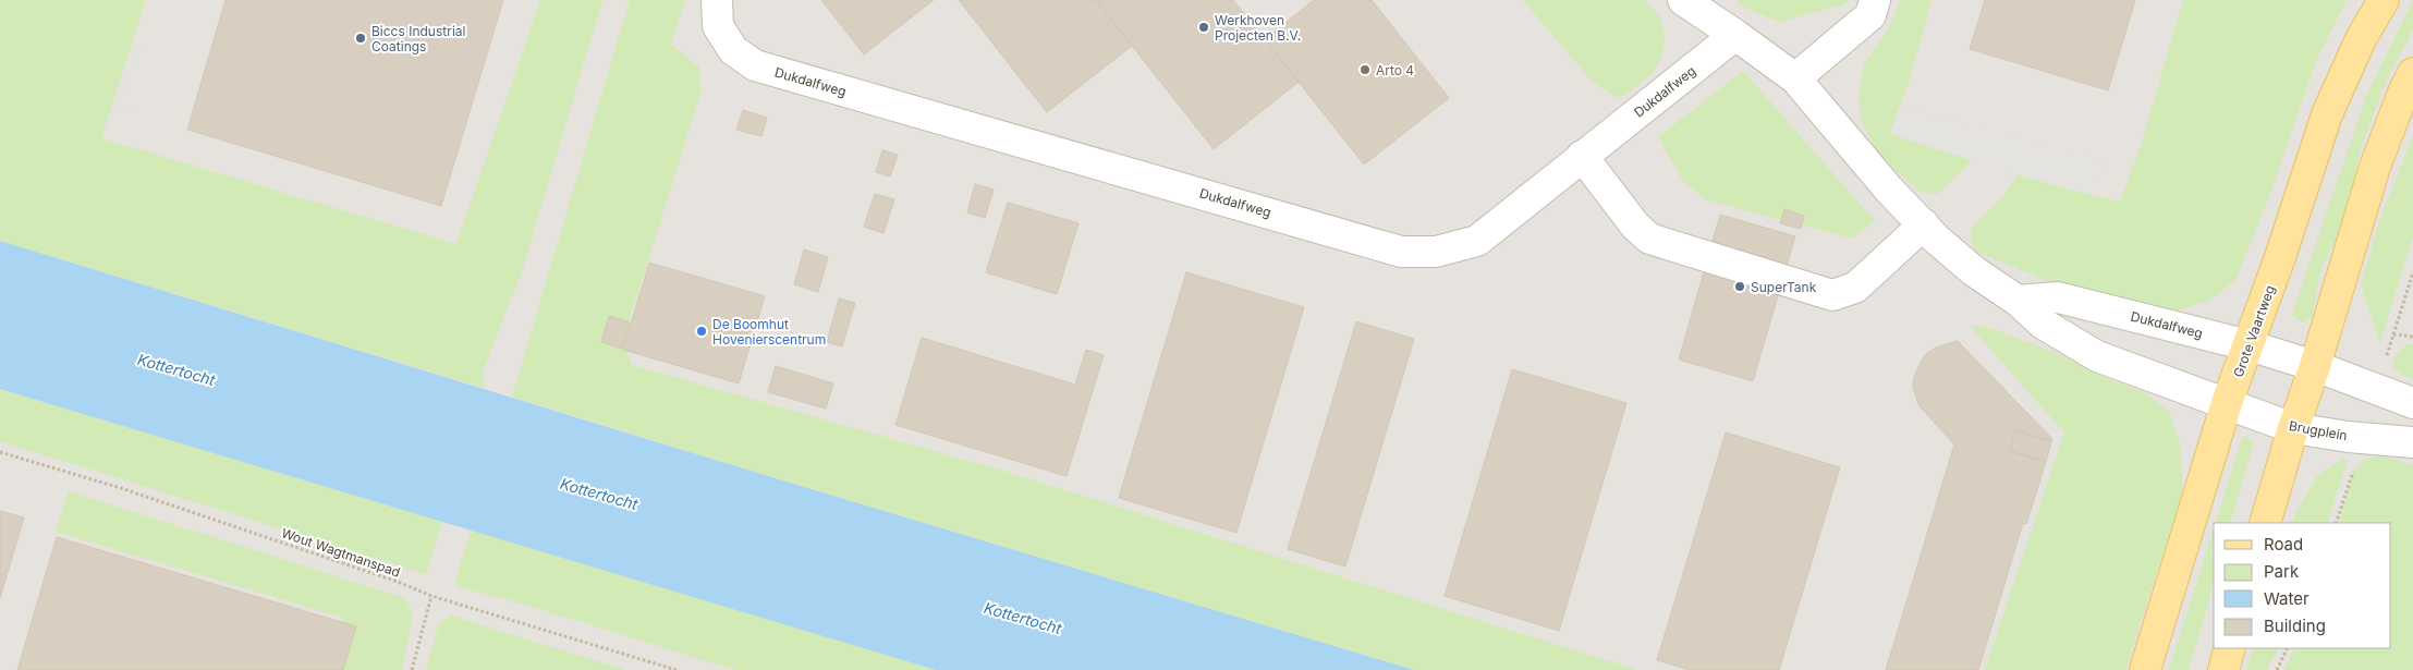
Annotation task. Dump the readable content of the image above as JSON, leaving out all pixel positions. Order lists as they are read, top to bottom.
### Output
{
  "streets": {
    "main road": ["Grote Vaartweg"],
    "street": ["Dukdalfweg", "Brugplein"],
    "path": ["Wout Wagtmanspad"]
  },
  "crossings": [
    ["Dukdalfweg", "Grote Vaartweg"],
    ["Grote Vaartweg", "Brugplein"]
  ],
  "water": ["Kottertocht"],
  "places": [
    "Werkhoven Projecten B.V.",
    "Biccs Industrial Coatings",
    "Arto 4",
    "SuperTank",
    "De Boomhut Hovenierscentrum"
  ],
  "legend": [
    "Road",
    "Park",
    "Water",
    "Building"
  ]
}
